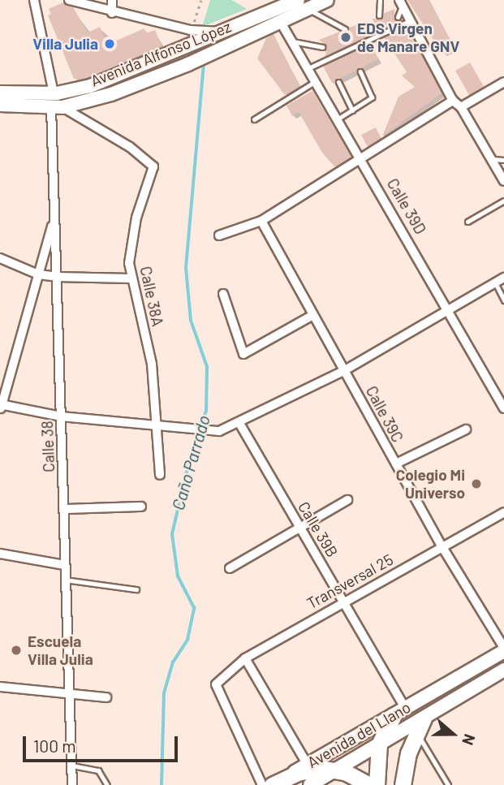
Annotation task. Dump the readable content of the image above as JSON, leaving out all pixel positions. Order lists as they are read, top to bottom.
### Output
{
  "streets": {
    "highway": ["Avenida del Llano"],
    "street": [
      "Avenida Alfonso López",
      "Calle 39D",
      "Calle 38A",
      "Calle 39C",
      "Calle 38",
      "Calle 39B",
      "Transversal 25"
    ]
  },
  "crossings": [
    ["Avenida Alfonso López", "Calle 39D"],
    ["Avenida Alfonso López", "Calle 38A"],
    ["Avenida Alfonso López", "Calle 38"],
    ["Calle 38A", "Calle 38"],
    ["Calle 39C", "Transversal 25"],
    ["Calle 39C", "Avenida del Llano"],
    ["Calle 39B", "Transversal 25"],
    ["Calle 39B", "Avenida del Llano"]
  ],
  "water": ["Caño Parrado"],
  "places": [
    "EDS Virgen de Manare GNV",
    "Villa Julia",
    "Colegio Mi Universo",
    "Escuela Villa Julia"
  ],
  "scale_bar": "100 m",
  "north": "right"
}
